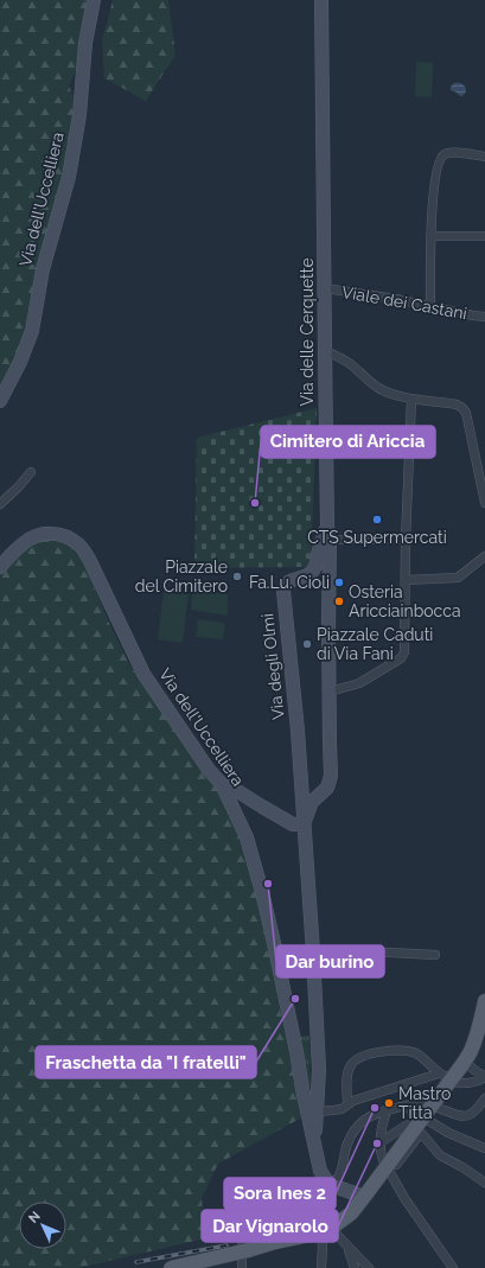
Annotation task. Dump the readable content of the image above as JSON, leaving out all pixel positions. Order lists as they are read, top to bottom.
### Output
{
  "streets": {
    "street": [
      "Via dell'Uccelliera",
      "Viale dei Castani",
      "Via delle Cerquette",
      "Via degli Olmi"
    ]
  },
  "crossings": [
    ["Viale dei Castani", "Via delle Cerquette"],
    ["Via delle Cerquette", "Via degli Olmi"]
  ],
  "places": [
    "Cimitero di Ariccia",
    "CTS Supermercati",
    "Piazzale del Cimitero",
    "Fa.Lu. Cioli",
    "Osteria Aricciainbocca",
    "Piazzale Caduti di Via Fani",
    "Dar burino",
    "Fraschetta da \"I fratelli\"",
    "Mastro Titta",
    "Sora Ines 2",
    "Dar Vignarolo"
  ],
  "north": "top left"
}
